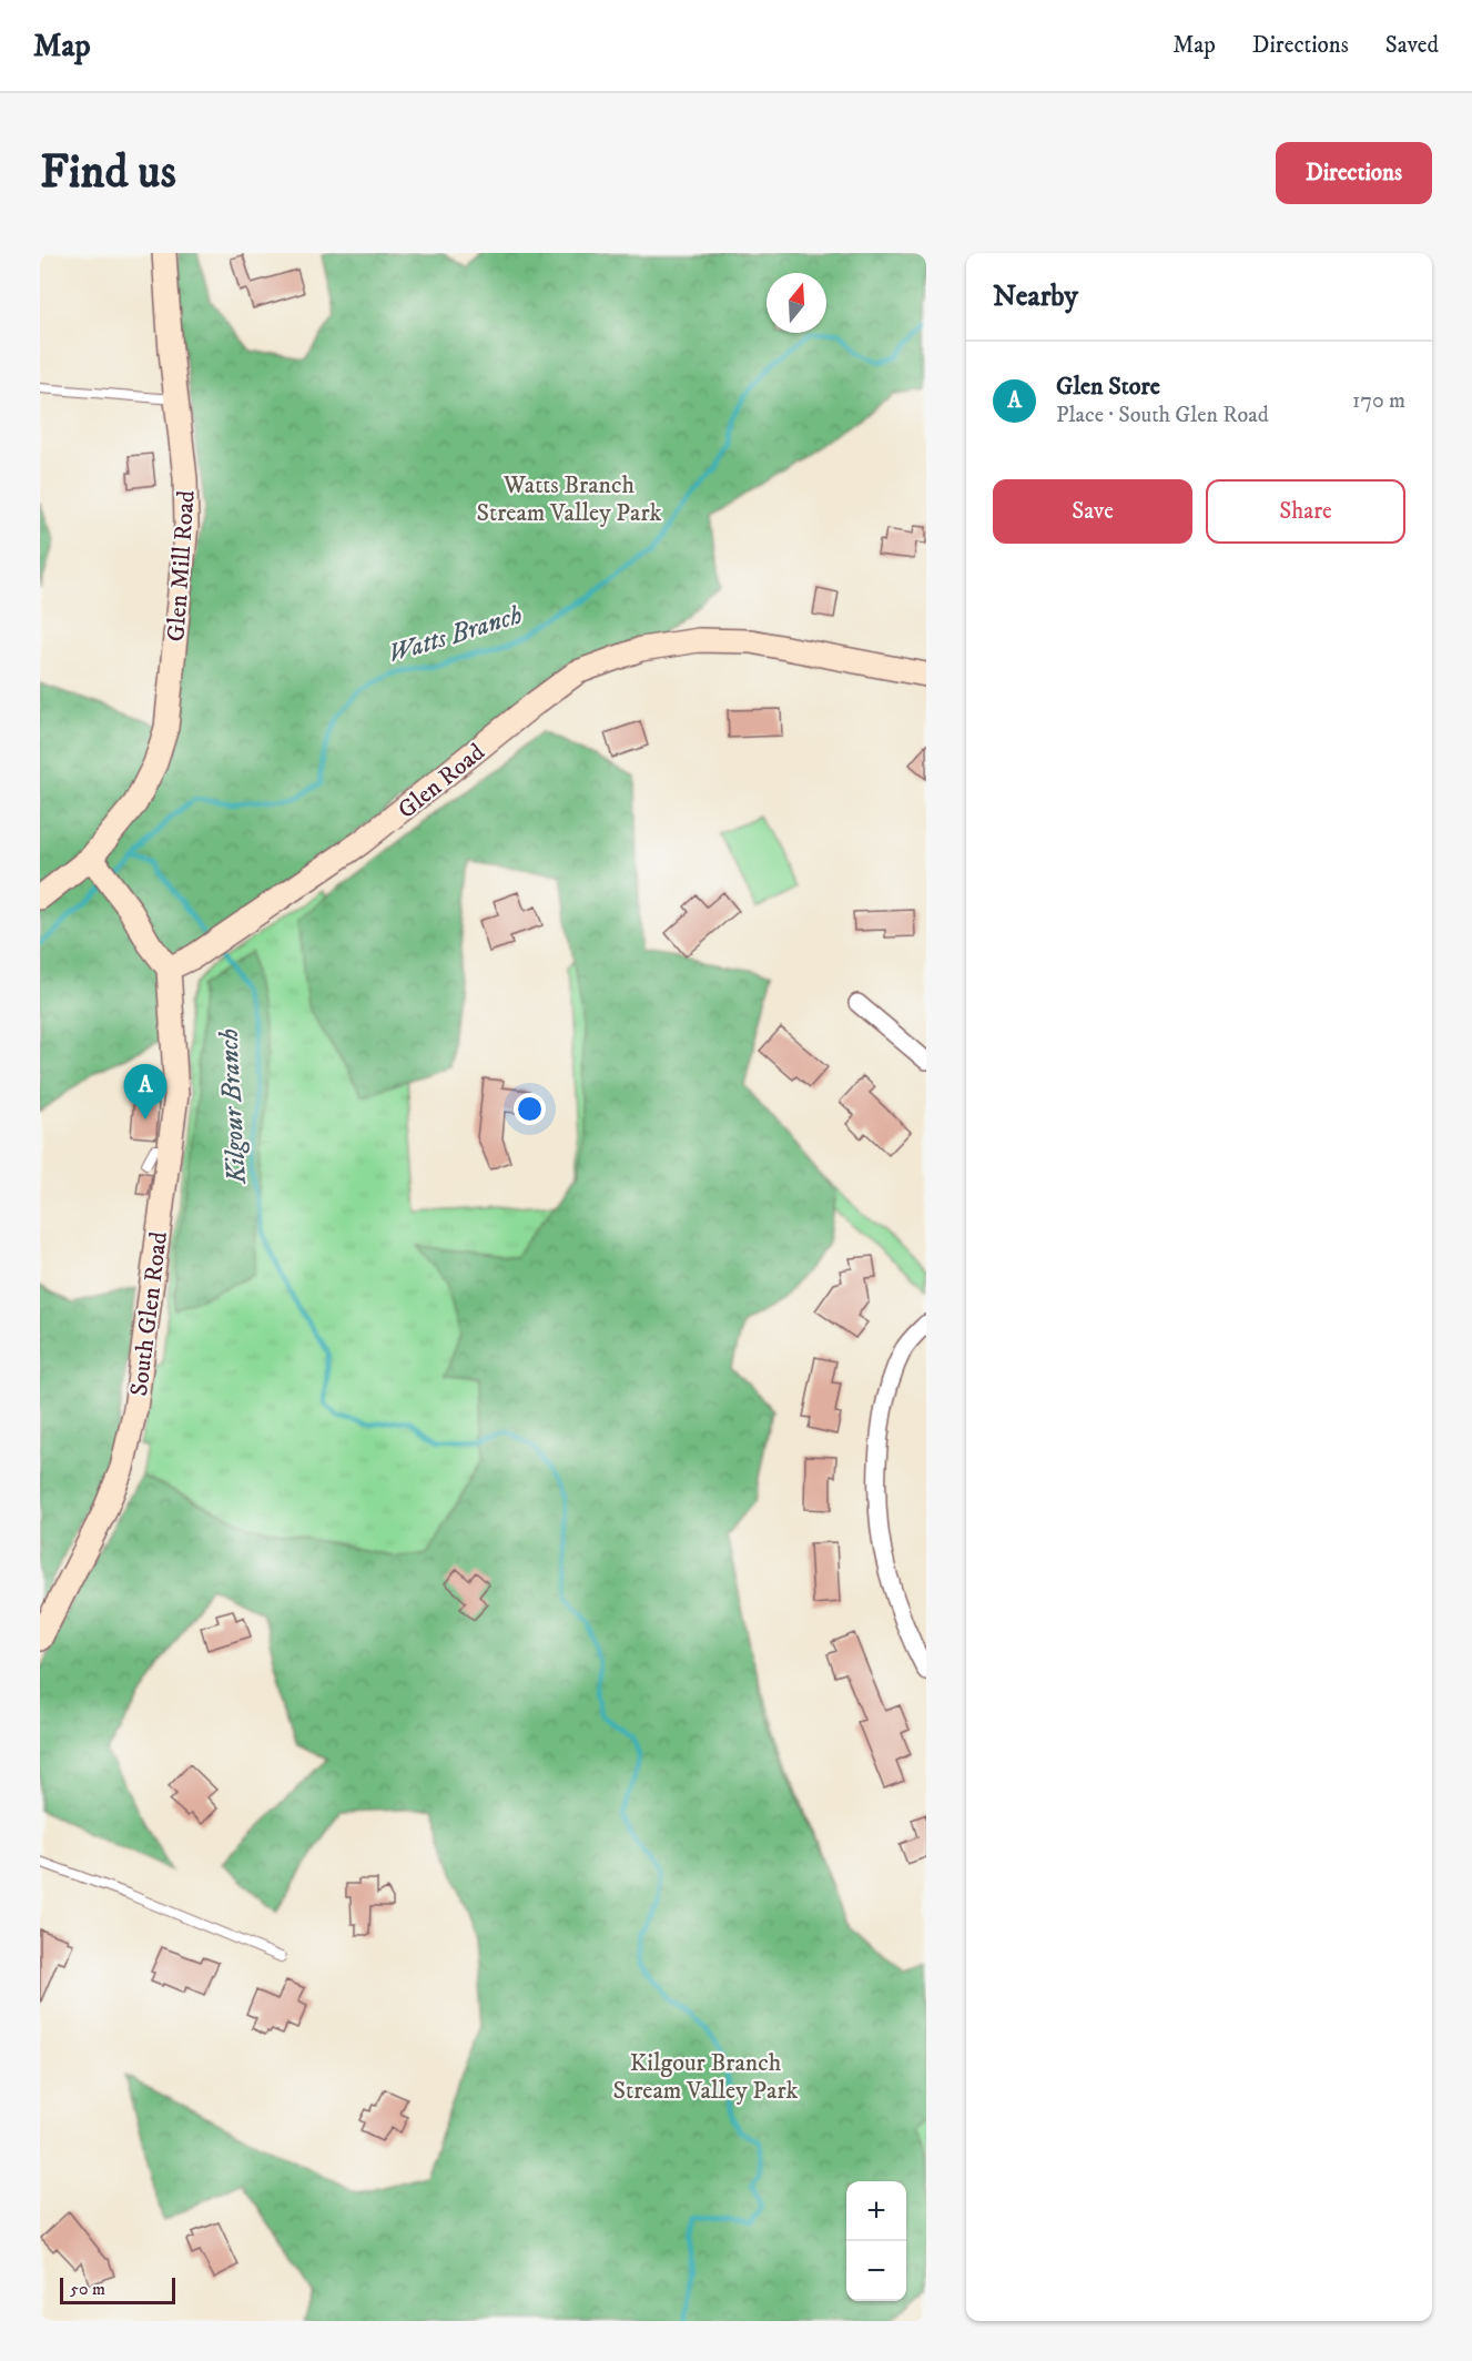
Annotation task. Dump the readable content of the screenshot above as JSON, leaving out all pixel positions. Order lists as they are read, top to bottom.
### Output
{
  "streets": {
    "main road": ["Glen Mill Road", "Glen Road", "South Glen Road"]
  },
  "crossings": [
    ["Glen Road", "South Glen Road"]
  ],
  "water": ["Watts Branch", "Kilgour Branch"],
  "parks": ["Watts Branch Stream Valley Park", "Kilgour Branch Stream Valley Park"],
  "scale_bar": "50 m",
  "north": "top",
  "page": {
    "header": "Map",
    "nav": ["Map", "Directions", "Saved"],
    "buttons": [
      "Directions",
      ["Save", "Share"]
    ],
    "title": "Find us",
    "heading": "Nearby",
    "list": [
      {
        "mark": "A",
        "name": "Glen Store",
        "note": "Place · South Glen Road",
        "value": "170 m"
      }
    ],
    "pins": "A",
    "map_buttons": ["+", "−"],
    "scale": "50 m"
  }
}
